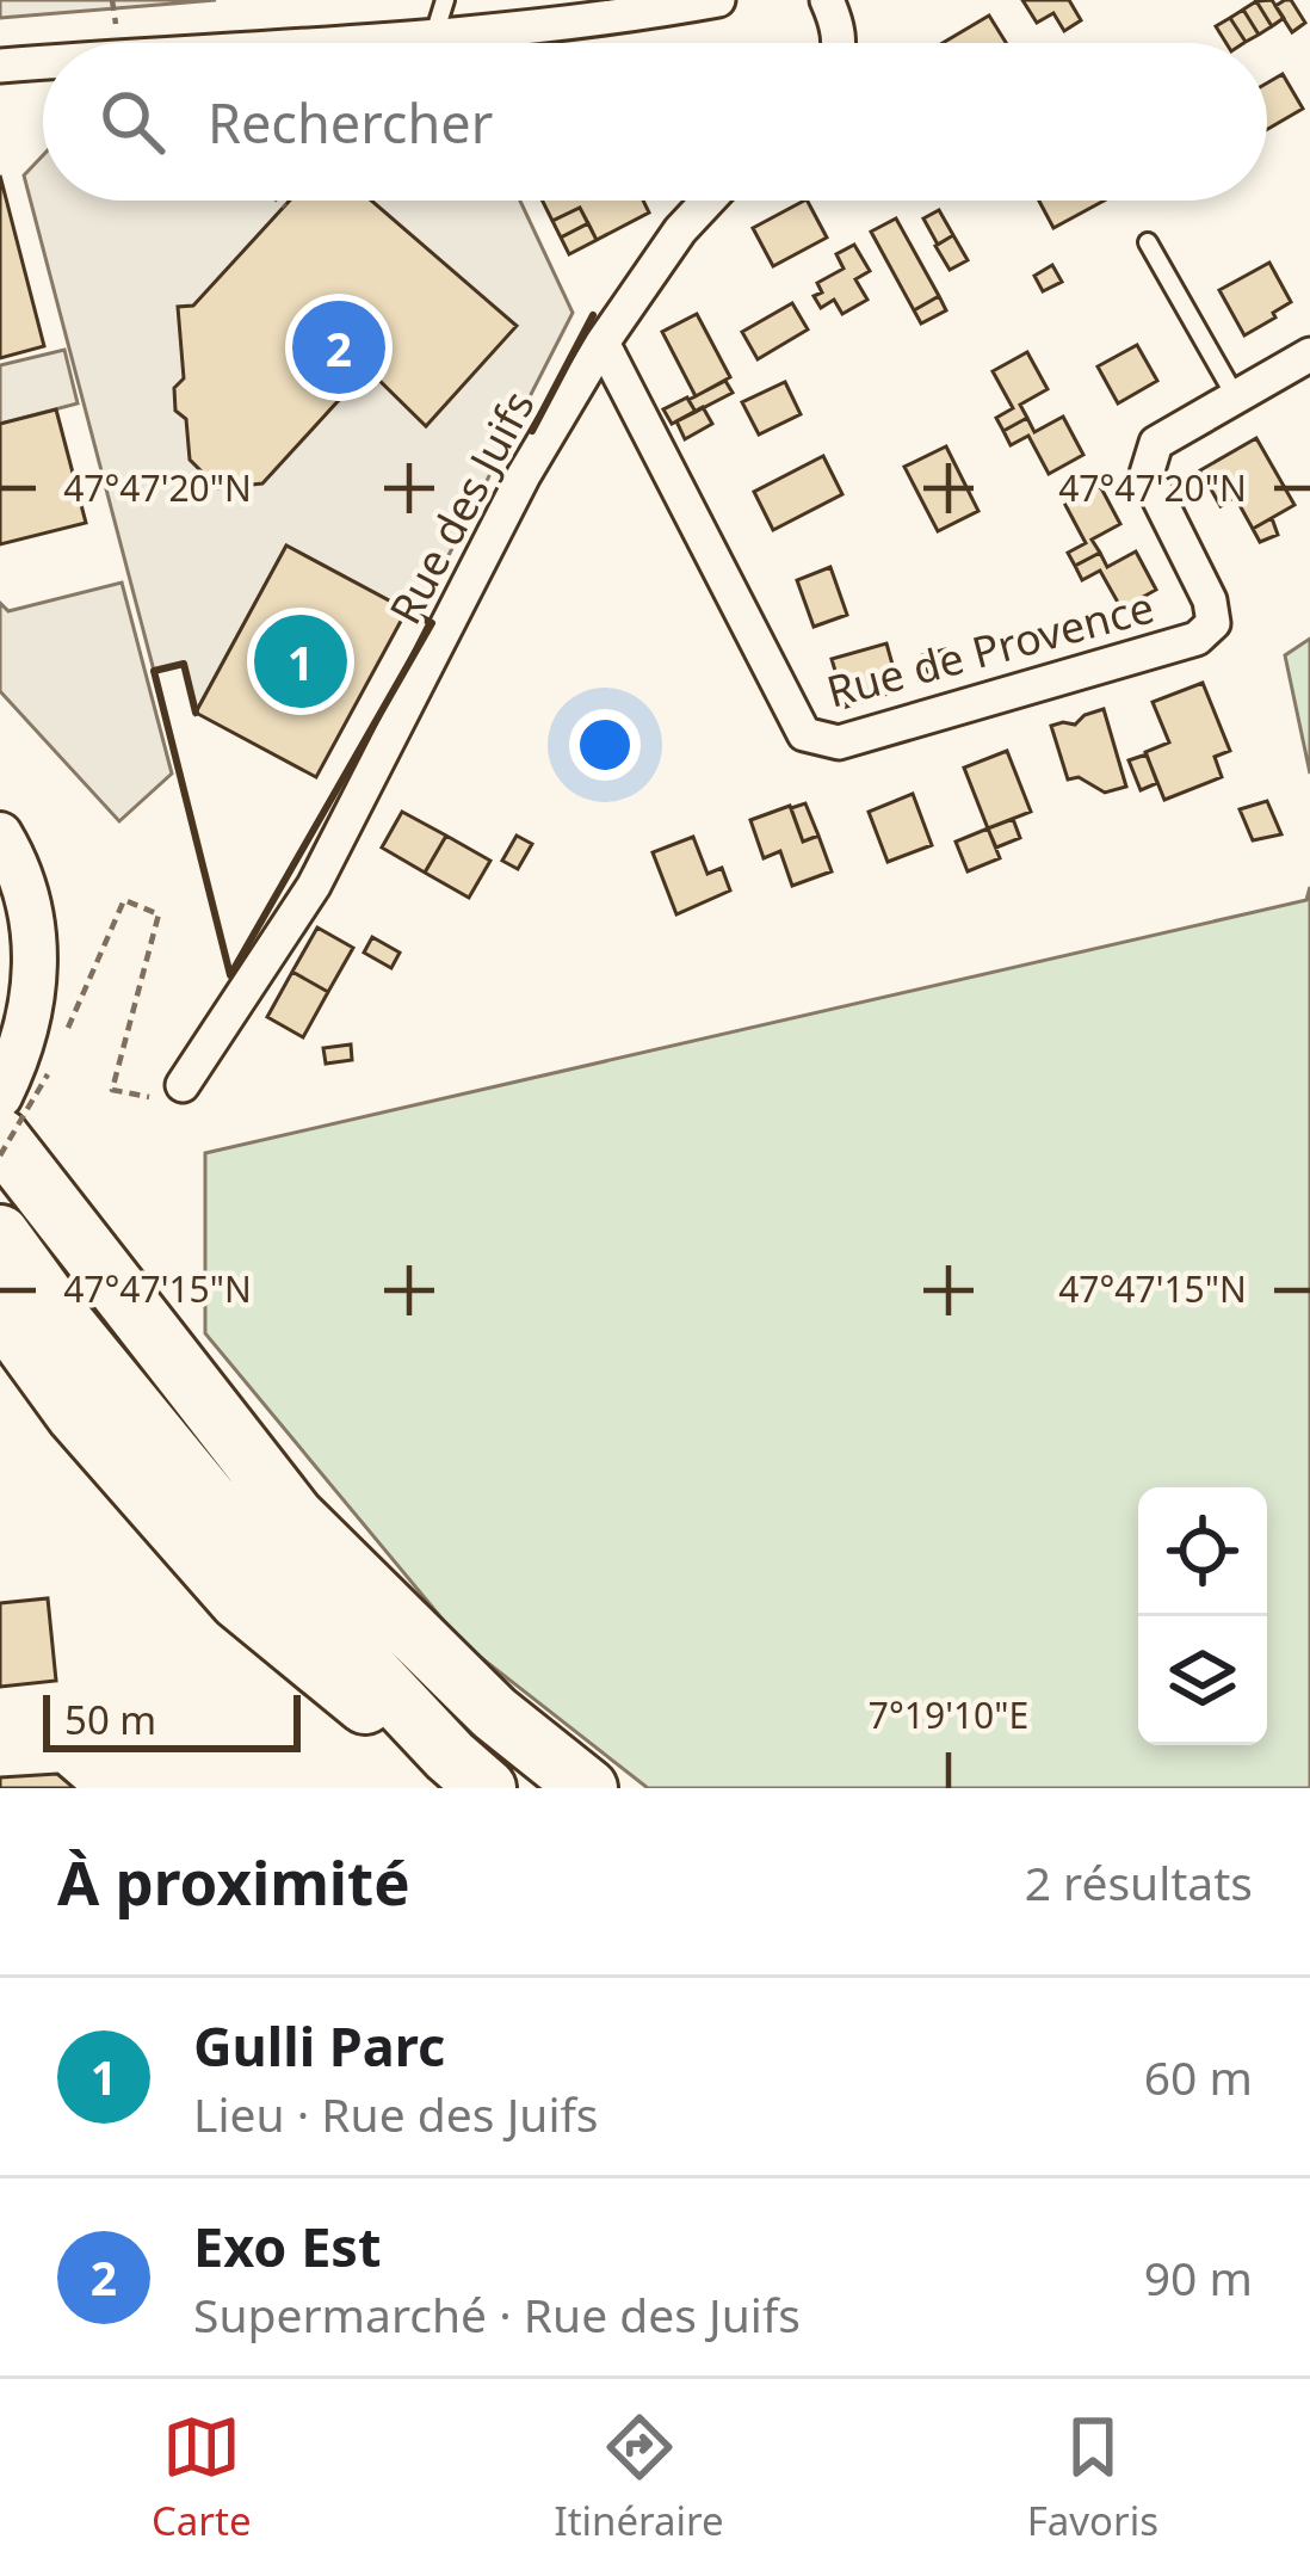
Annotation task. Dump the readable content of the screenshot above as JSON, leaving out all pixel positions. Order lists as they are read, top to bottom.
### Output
{
  "streets": {
    "street": ["Rue des Juifs", "Rue de Provence"]
  },
  "crossings": [
    ["Rue des Juifs", "Rue de Provence"]
  ],
  "scale_bar": "50 m",
  "page": {
    "search": "Rechercher",
    "pins": ["2", "1"],
    "scale": "50 m",
    "heading": ["À proximité", "2 résultats"],
    "list": [
      {
        "mark": "1",
        "name": "Gulli Parc",
        "note": "Lieu · Rue des Juifs",
        "value": "60 m"
      },
      {
        "mark": "2",
        "name": "Exo Est",
        "note": "Supermarché · Rue des Juifs",
        "value": "90 m"
      }
    ],
    "nav": ["Carte", "Itinéraire", "Favoris"]
  },
  "coordinates": ["47°47'20\"N", "47°47'15\"N", "7°19'10\"E"]
}
